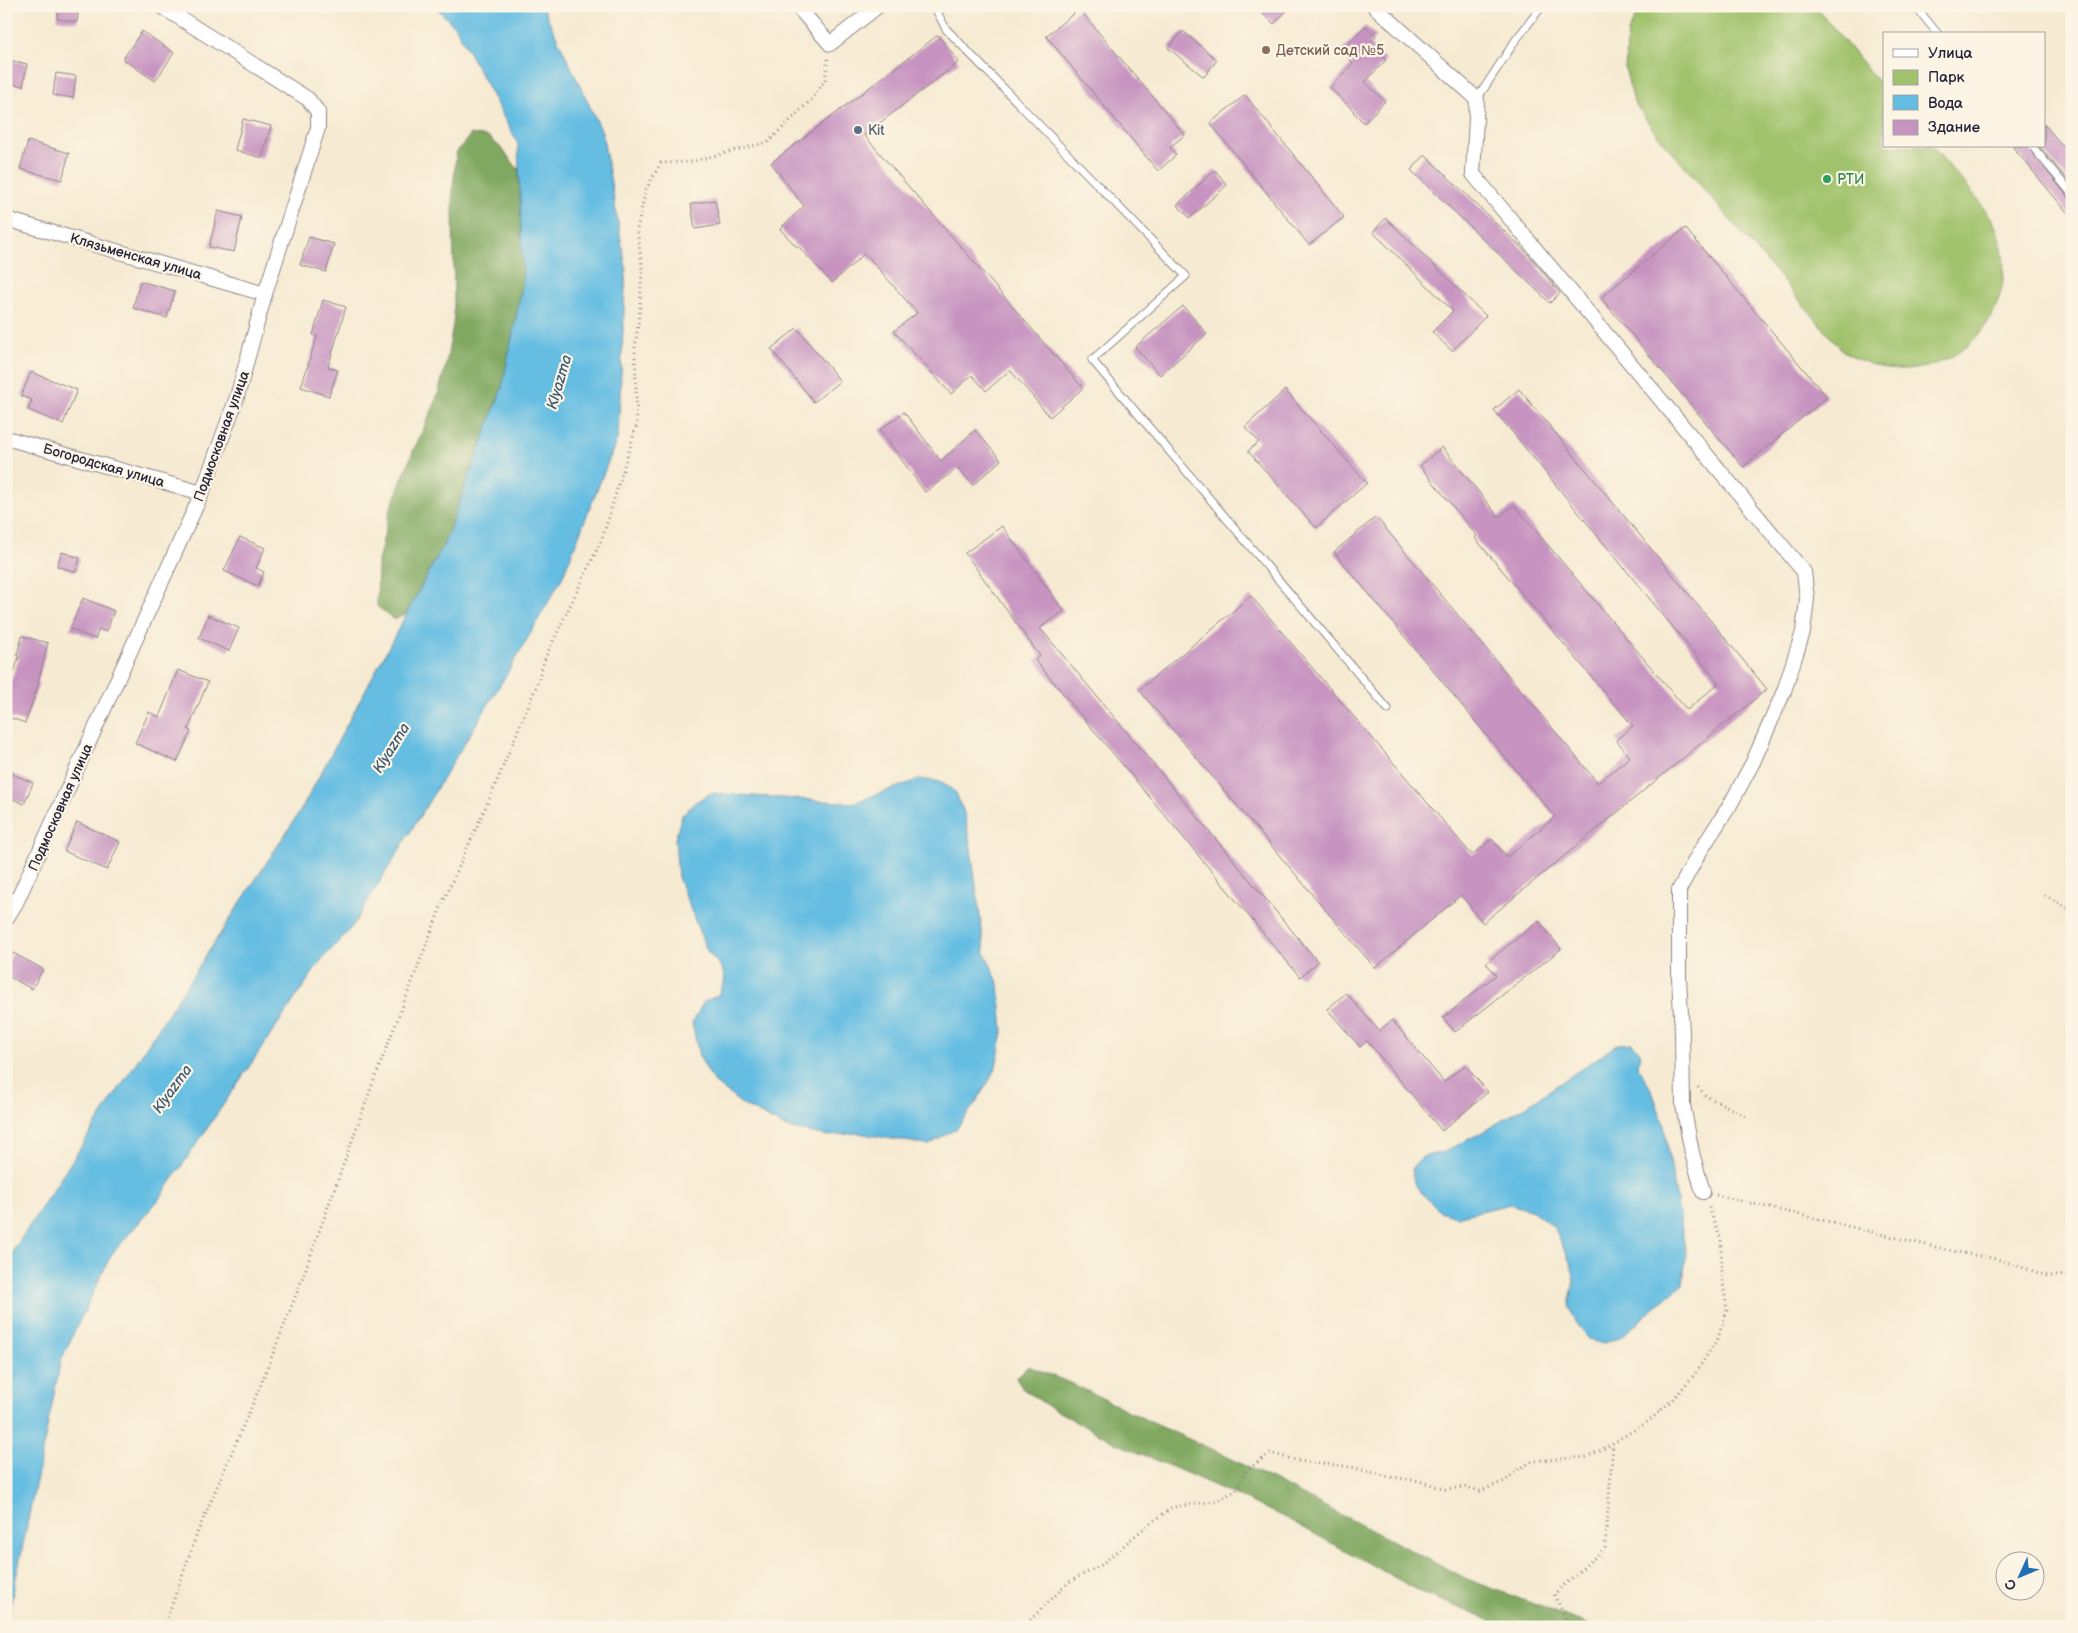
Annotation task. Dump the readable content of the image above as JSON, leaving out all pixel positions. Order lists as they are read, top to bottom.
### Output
{
  "streets": {
    "street": ["Клязьменская улица", "Подмосковная улица", "Богородская улица"]
  },
  "crossings": [
    ["Клязьменская улица", "Подмосковная улица"],
    ["Подмосковная улица", "Богородская улица"]
  ],
  "water": ["Klyazma"],
  "places": ["Детский сад №5", "Kit", "РТИ"],
  "legend": [
    "Улица",
    "Парк",
    "Вода",
    "Здание"
  ],
  "north": "bottom left"
}
